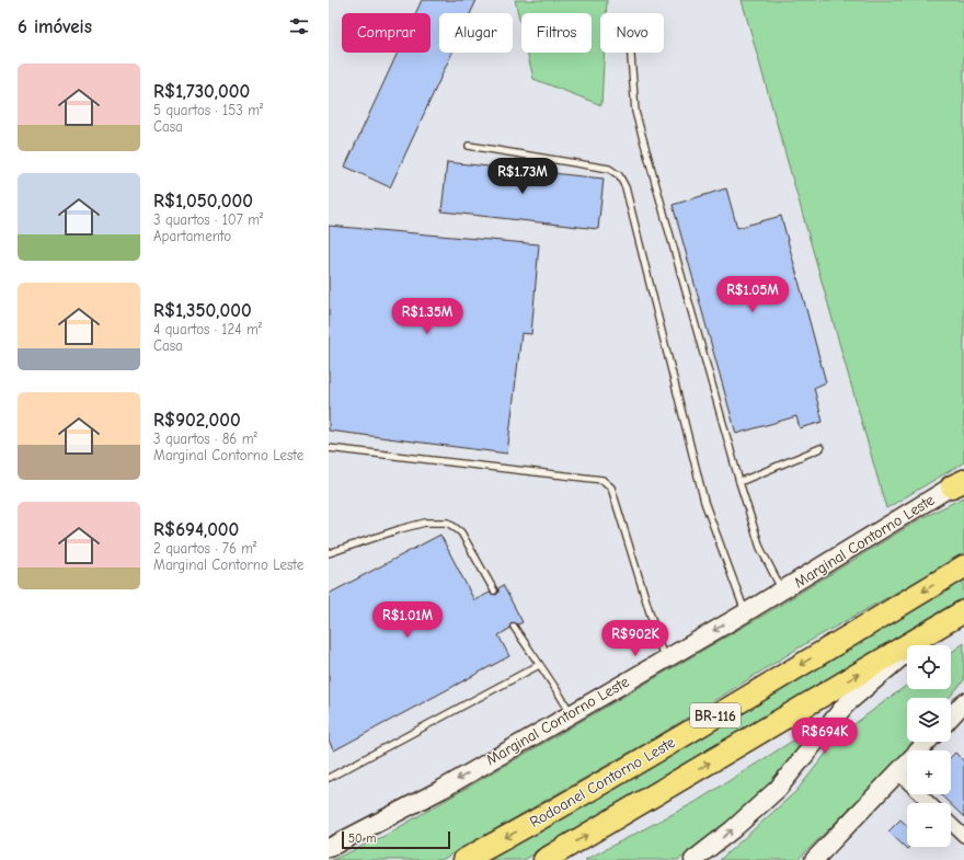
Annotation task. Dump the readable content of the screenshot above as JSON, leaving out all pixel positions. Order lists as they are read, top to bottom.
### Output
{
  "streets": {
    "highway": ["BR-116", "Rodoanel Contorno Leste"],
    "main road": ["Marginal Contorno Leste"]
  },
  "one_way": ["Marginal Contorno Leste"],
  "scale_bar": "50 m",
  "page": {
    "heading": "6 imóveis",
    "chip": [
      "Comprar",
      "Alugar",
      "Filtros",
      "Novo"
    ],
    "list": [
      {
        "name": "R$1,730,000",
        "note": "5 quartos · 153 m² · Casa"
      },
      {
        "name": "R$1,050,000",
        "note": "3 quartos · 107 m² · Apartamento"
      },
      {
        "name": "R$1,350,000",
        "note": "4 quartos · 124 m² · Casa"
      },
      {
        "name": "R$902,000",
        "note": "3 quartos · 86 m² · Marginal Contorno Leste"
      },
      {
        "name": "R$694,000",
        "note": "2 quartos · 76 m² · Marginal Contorno Leste"
      }
    ],
    "price": [
      "R$1.73M",
      "R$1.05M",
      "R$1.35M",
      "R$1.01M",
      "R$902K",
      "R$694K"
    ],
    "map_buttons": ["+", "−"],
    "scale": "50 m"
  }
}
